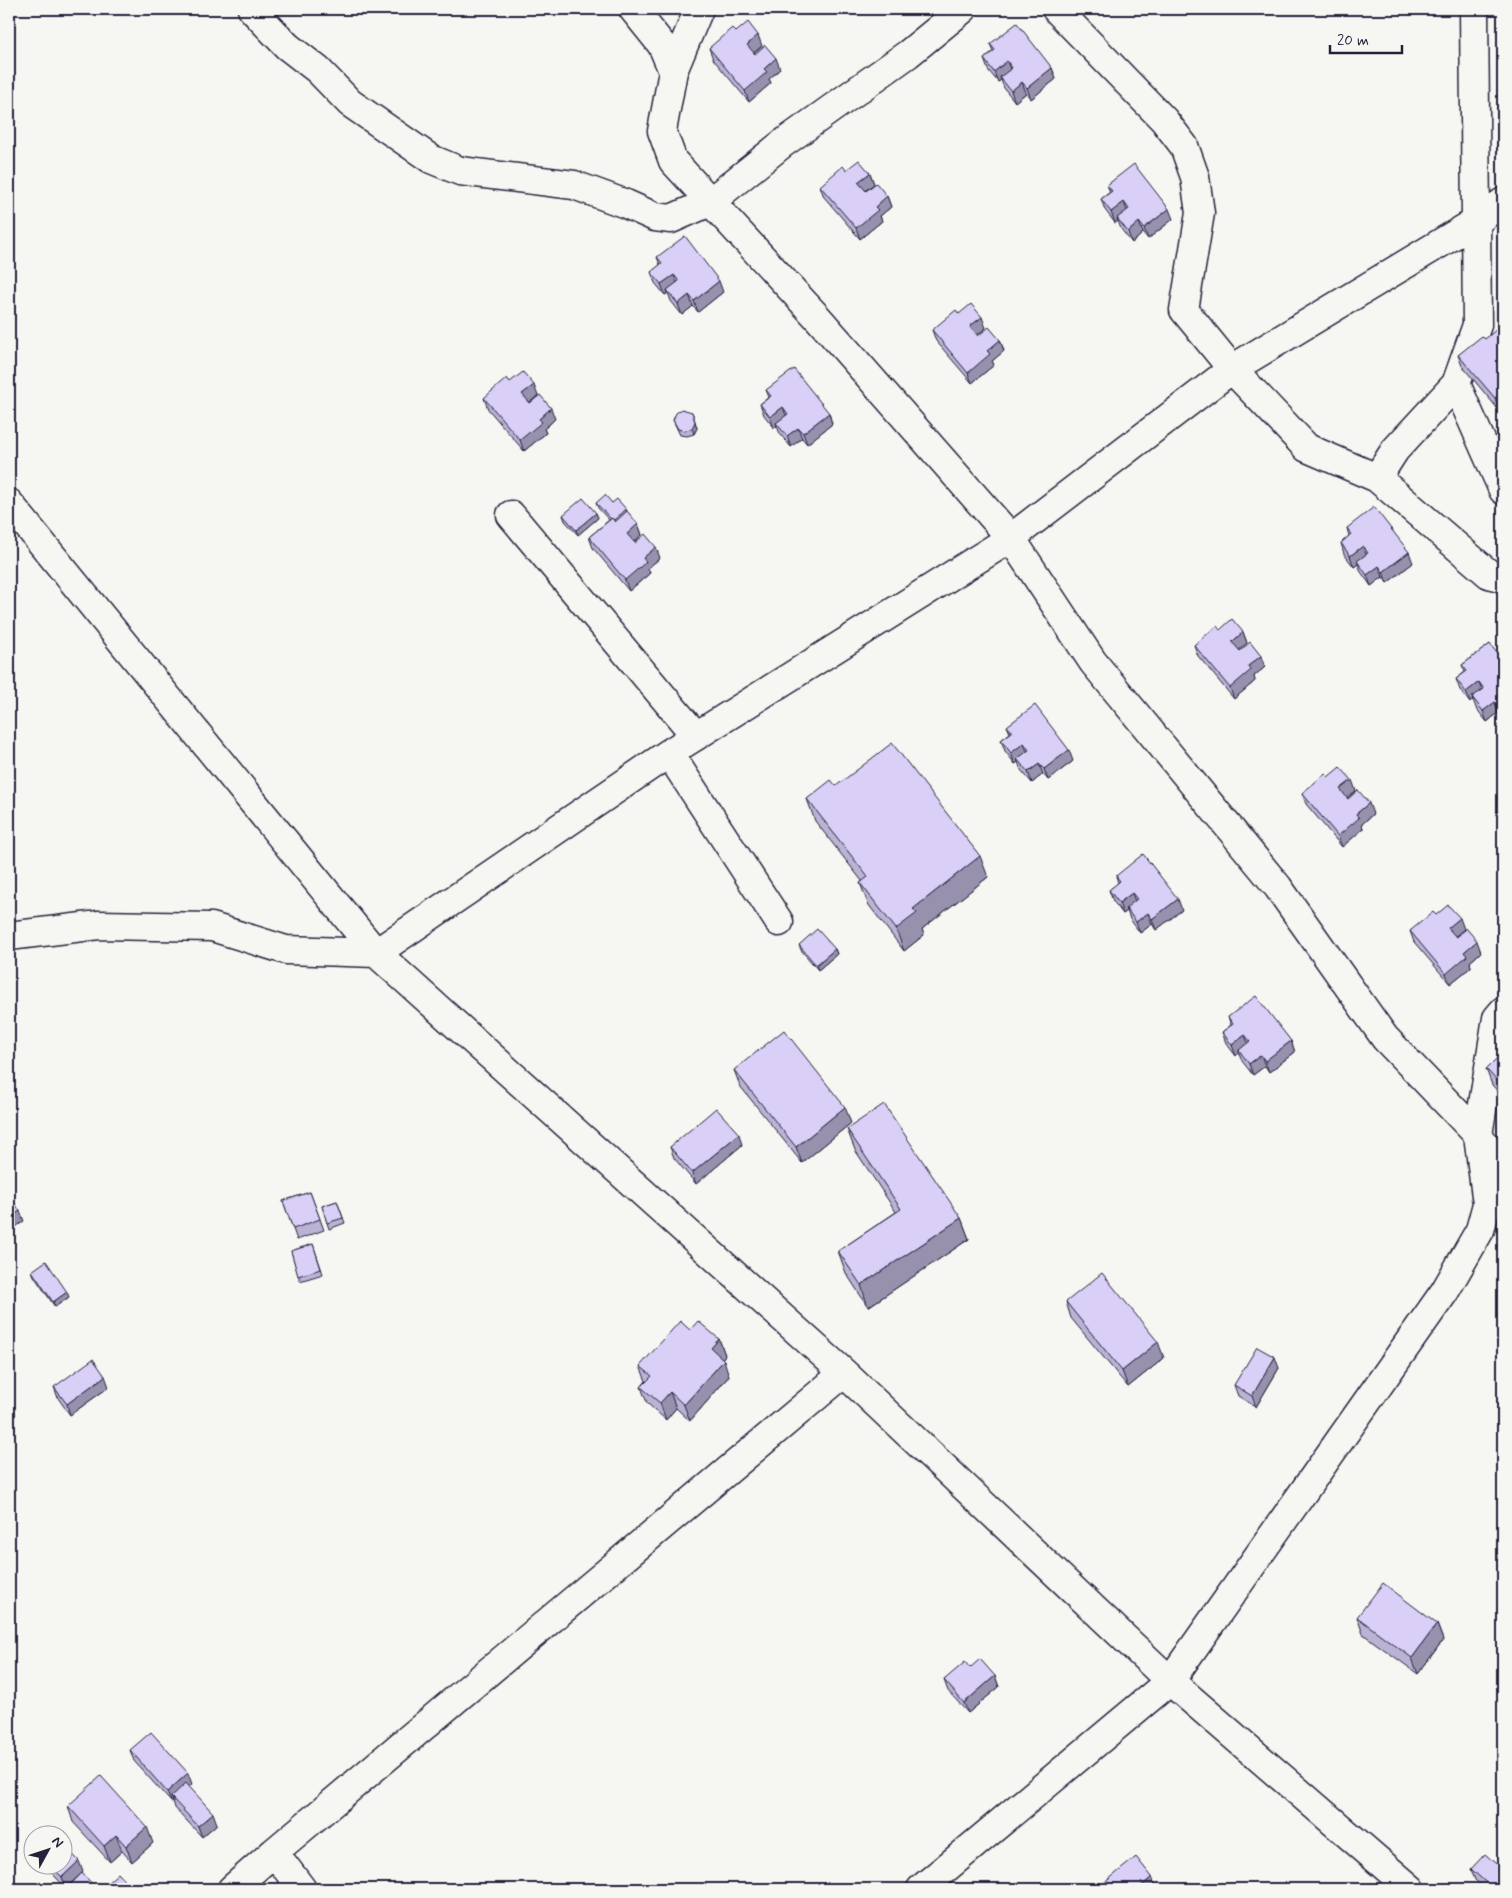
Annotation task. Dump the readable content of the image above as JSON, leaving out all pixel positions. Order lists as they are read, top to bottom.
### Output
{
  "scale_bar": "20 m",
  "north": "top right"
}
